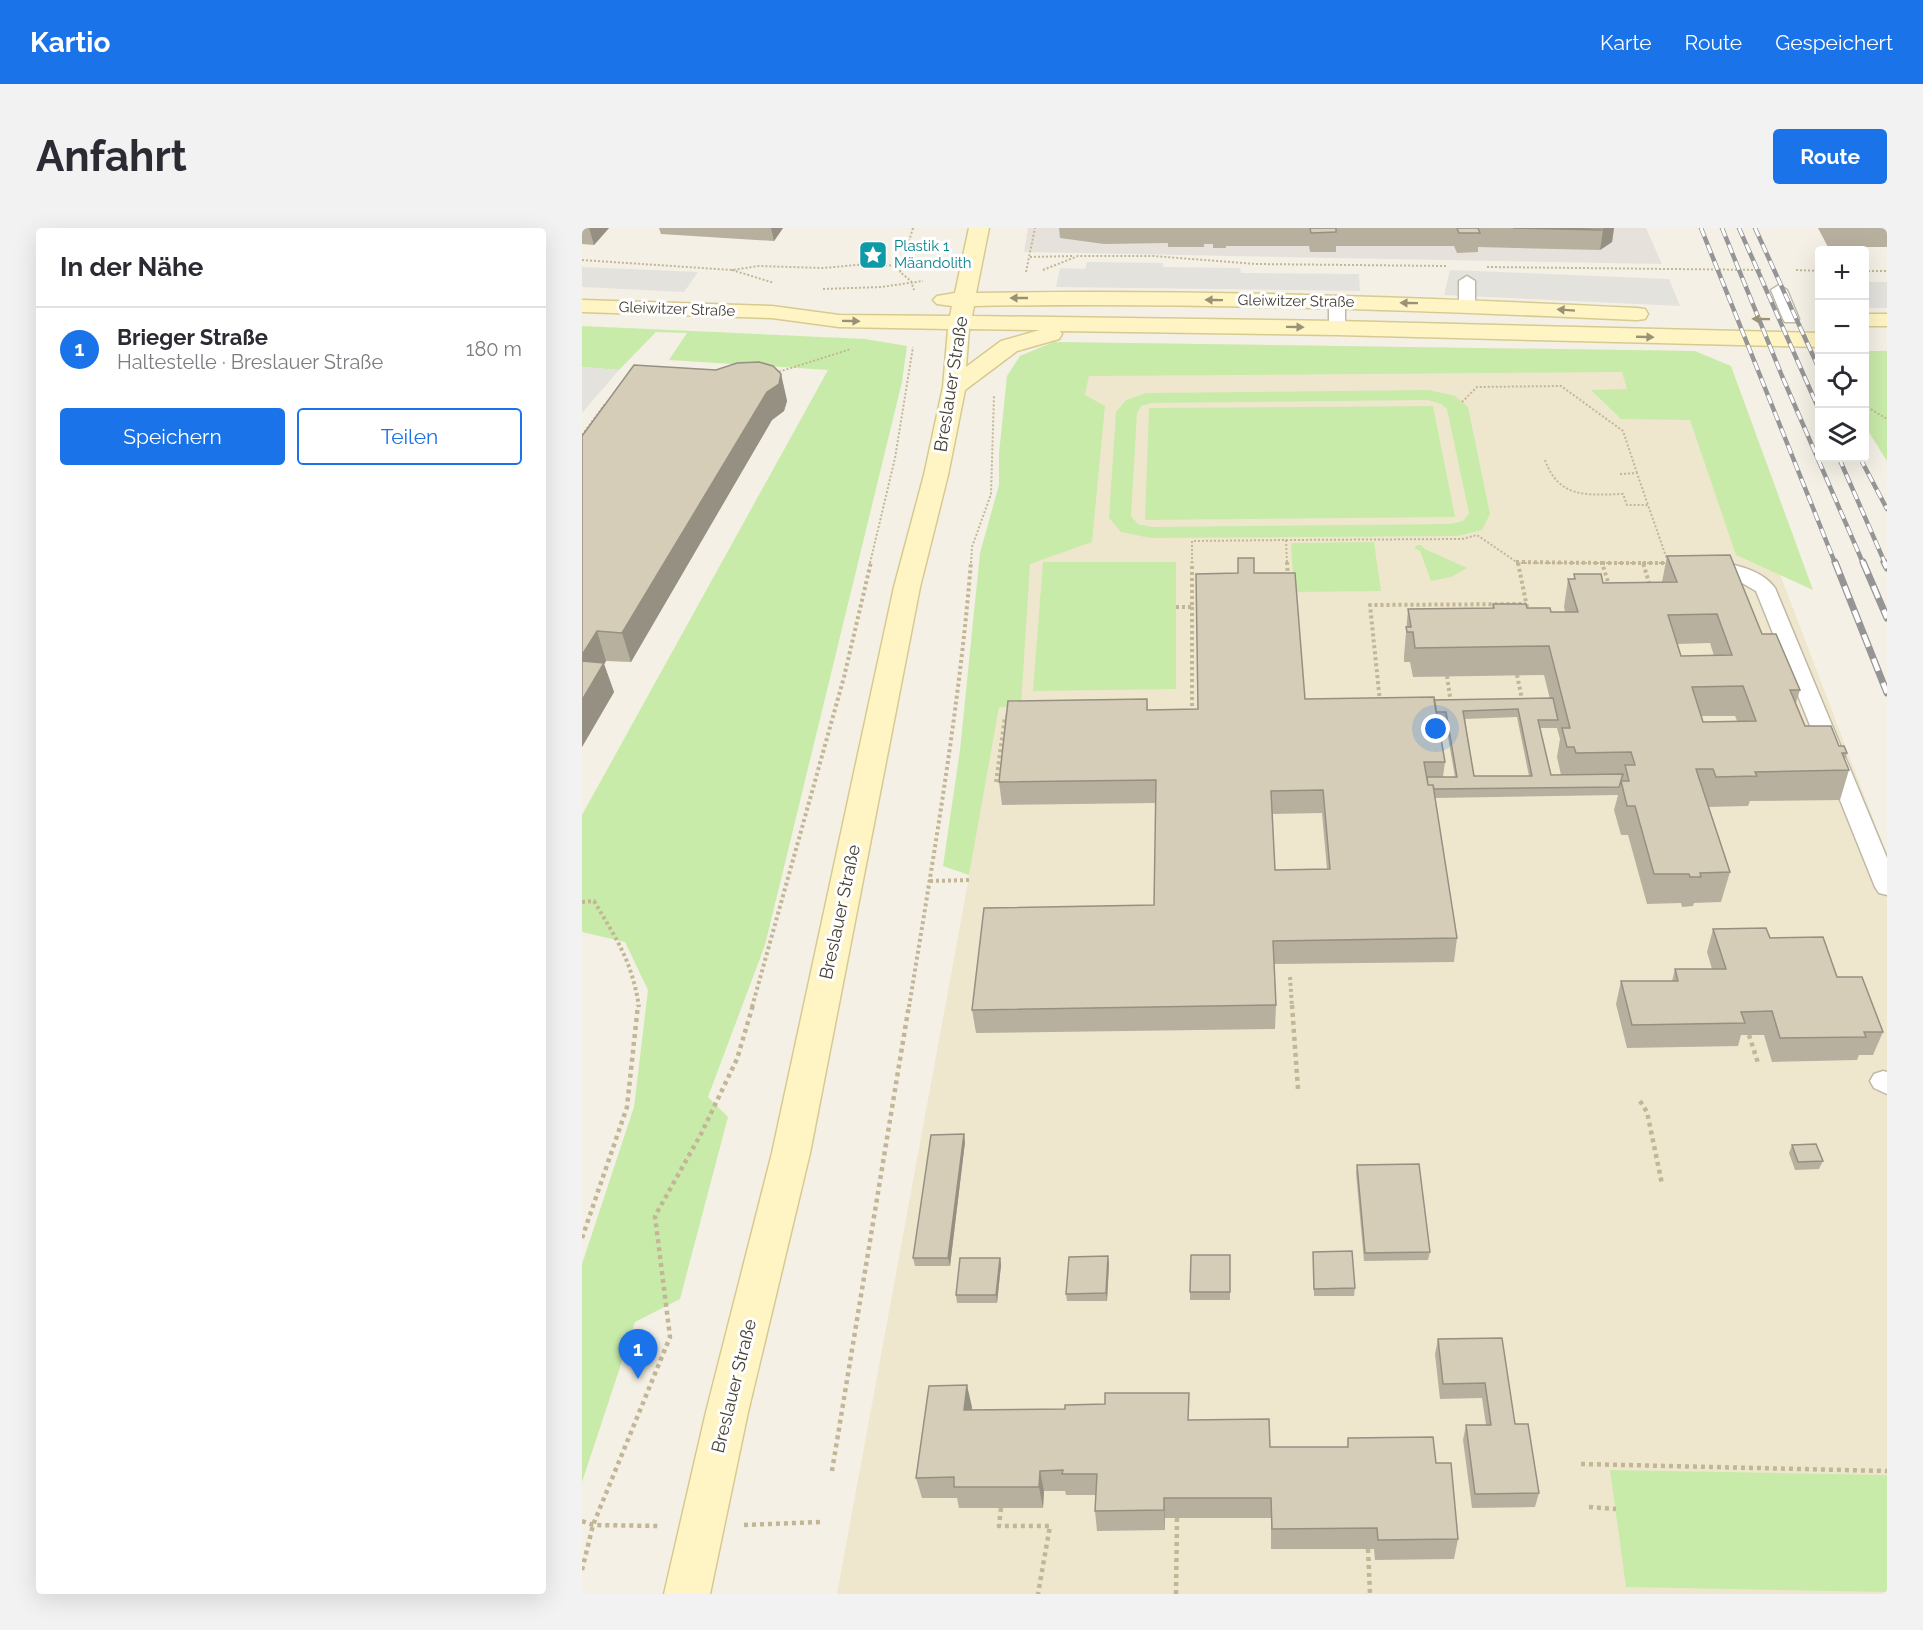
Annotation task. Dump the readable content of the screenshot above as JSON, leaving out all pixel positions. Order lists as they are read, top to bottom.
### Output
{
  "streets": {
    "main road": ["Gleiwitzer Straße", "Breslauer Straße"]
  },
  "crossings": [
    ["Gleiwitzer Straße", "Breslauer Straße"]
  ],
  "places": {
    "place": ["Plastik 1 Mäandolith"]
  },
  "page": {
    "header": "Kartio",
    "nav": ["Karte", "Route", "Gespeichert"],
    "buttons": [
      "Route",
      ["Speichern", "Teilen"]
    ],
    "title": "Anfahrt",
    "heading": "In der Nähe",
    "map_buttons": ["+", "−"],
    "list": [
      {
        "mark": "1",
        "name": "Brieger Straße",
        "note": "Haltestelle · Breslauer Straße",
        "value": "180 m"
      }
    ],
    "pins": "1"
  }
}
